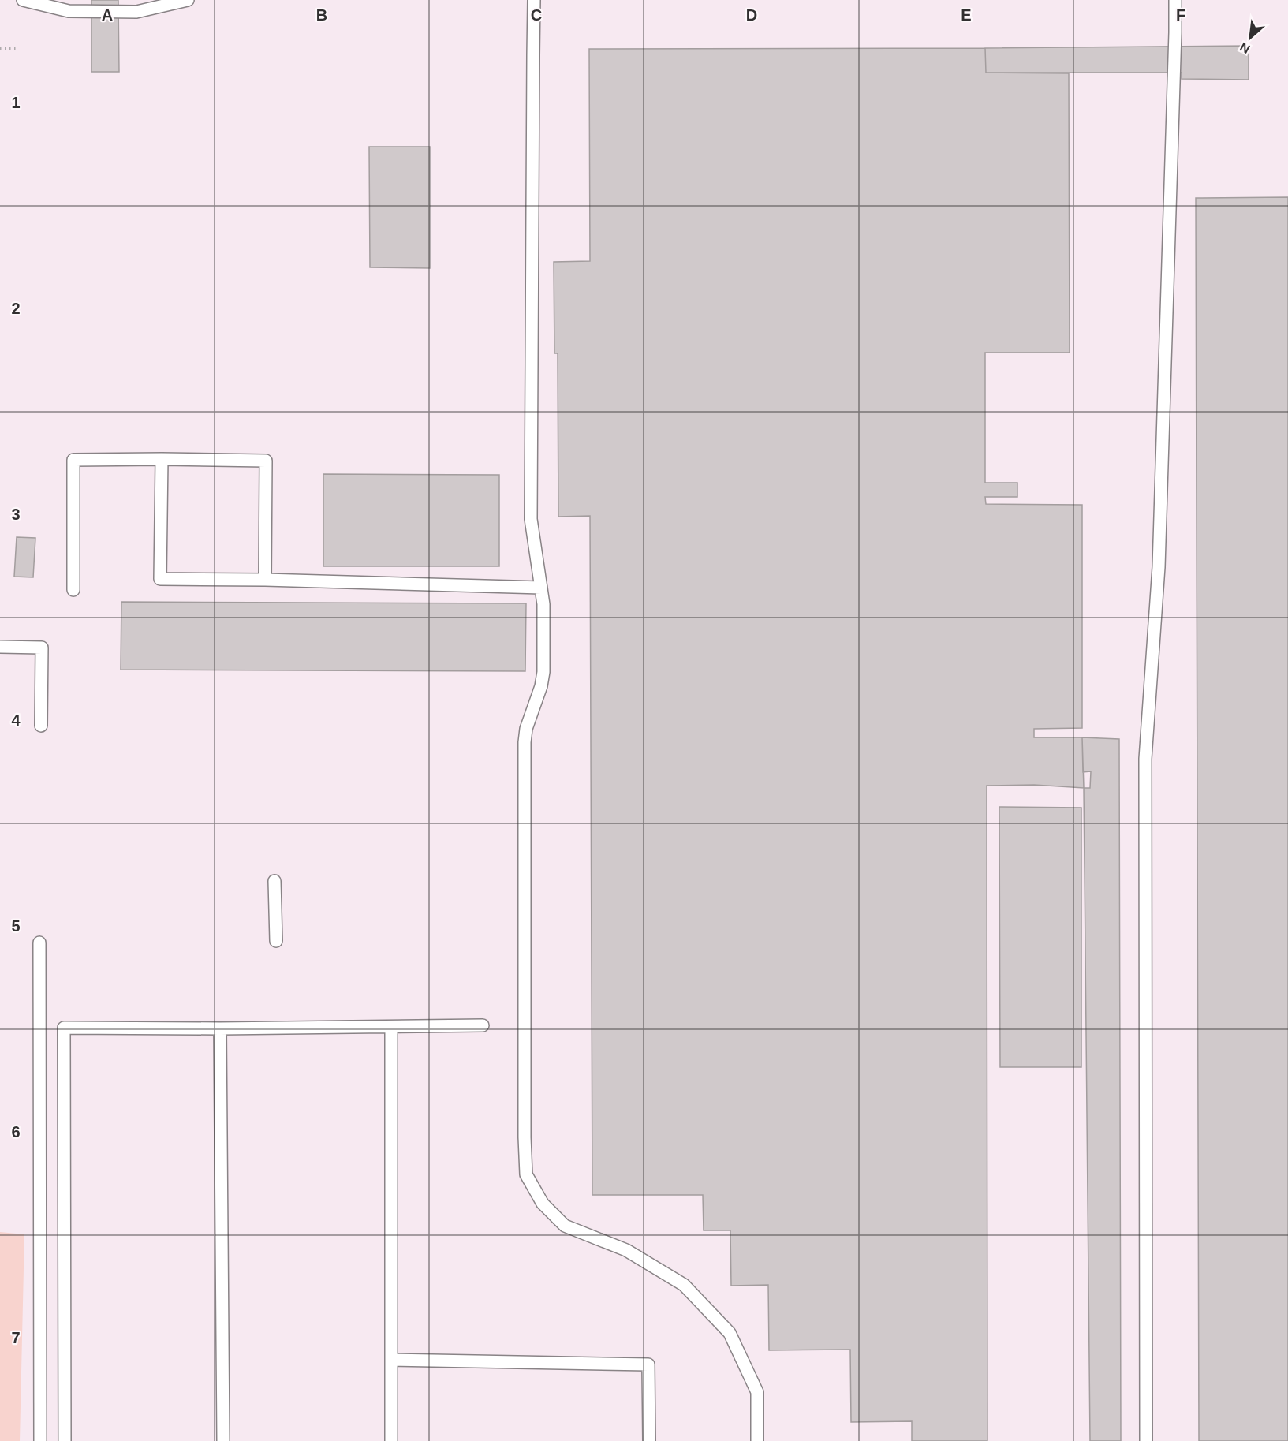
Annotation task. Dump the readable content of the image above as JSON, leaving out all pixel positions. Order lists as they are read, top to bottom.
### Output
{
  "north": "bottom left",
  "grid": {
    "columns": [
      "A",
      "B",
      "C",
      "D",
      "E",
      "F"
    ],
    "rows": [
      "1",
      "2",
      "3",
      "4",
      "5",
      "6",
      "7"
    ]
  }
}
